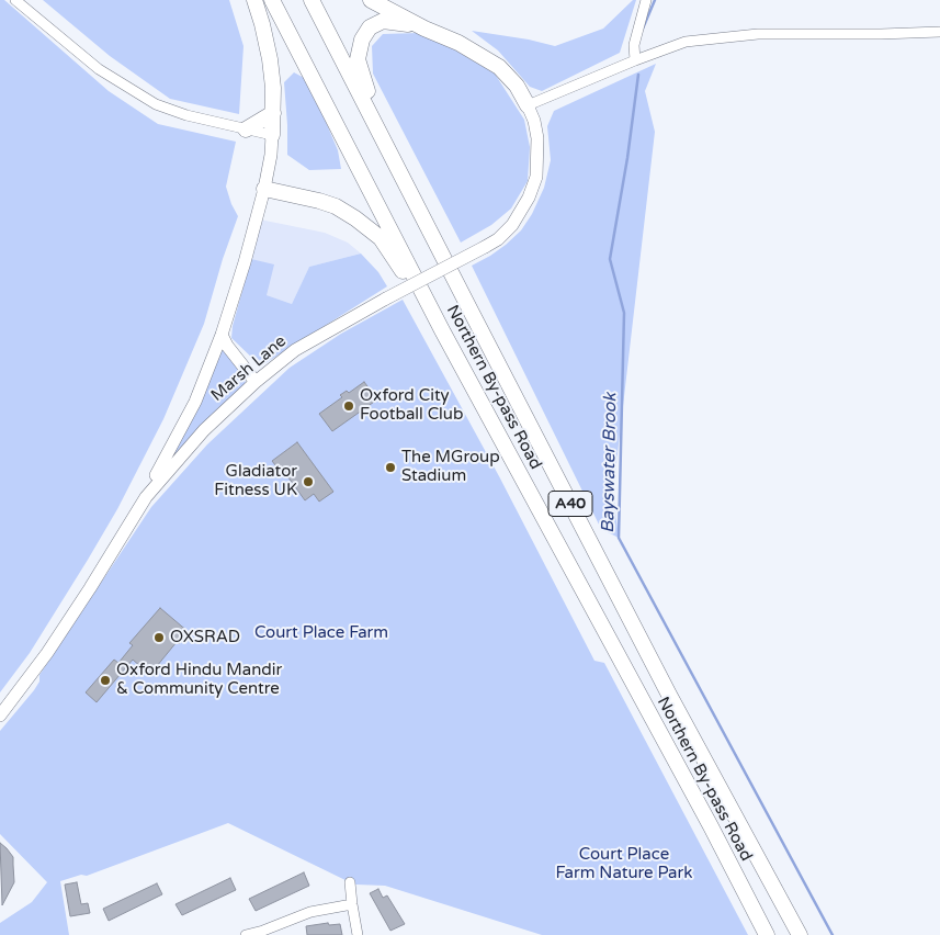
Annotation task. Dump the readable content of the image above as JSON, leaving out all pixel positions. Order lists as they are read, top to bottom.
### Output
{
  "streets": {
    "highway": ["Northern By-pass Road", "A40"],
    "main road": ["Marsh Lane"]
  },
  "water": ["Bayswater Brook"],
  "parks": ["Court Place Farm", "Court Place Farm Nature Park"],
  "places": [
    "Oxford City Football Club",
    "The MGroup Stadium",
    "Gladiator Fitness UK",
    "OXSRAD",
    "Oxford Hindu Mandir & Community Centre"
  ]
}
